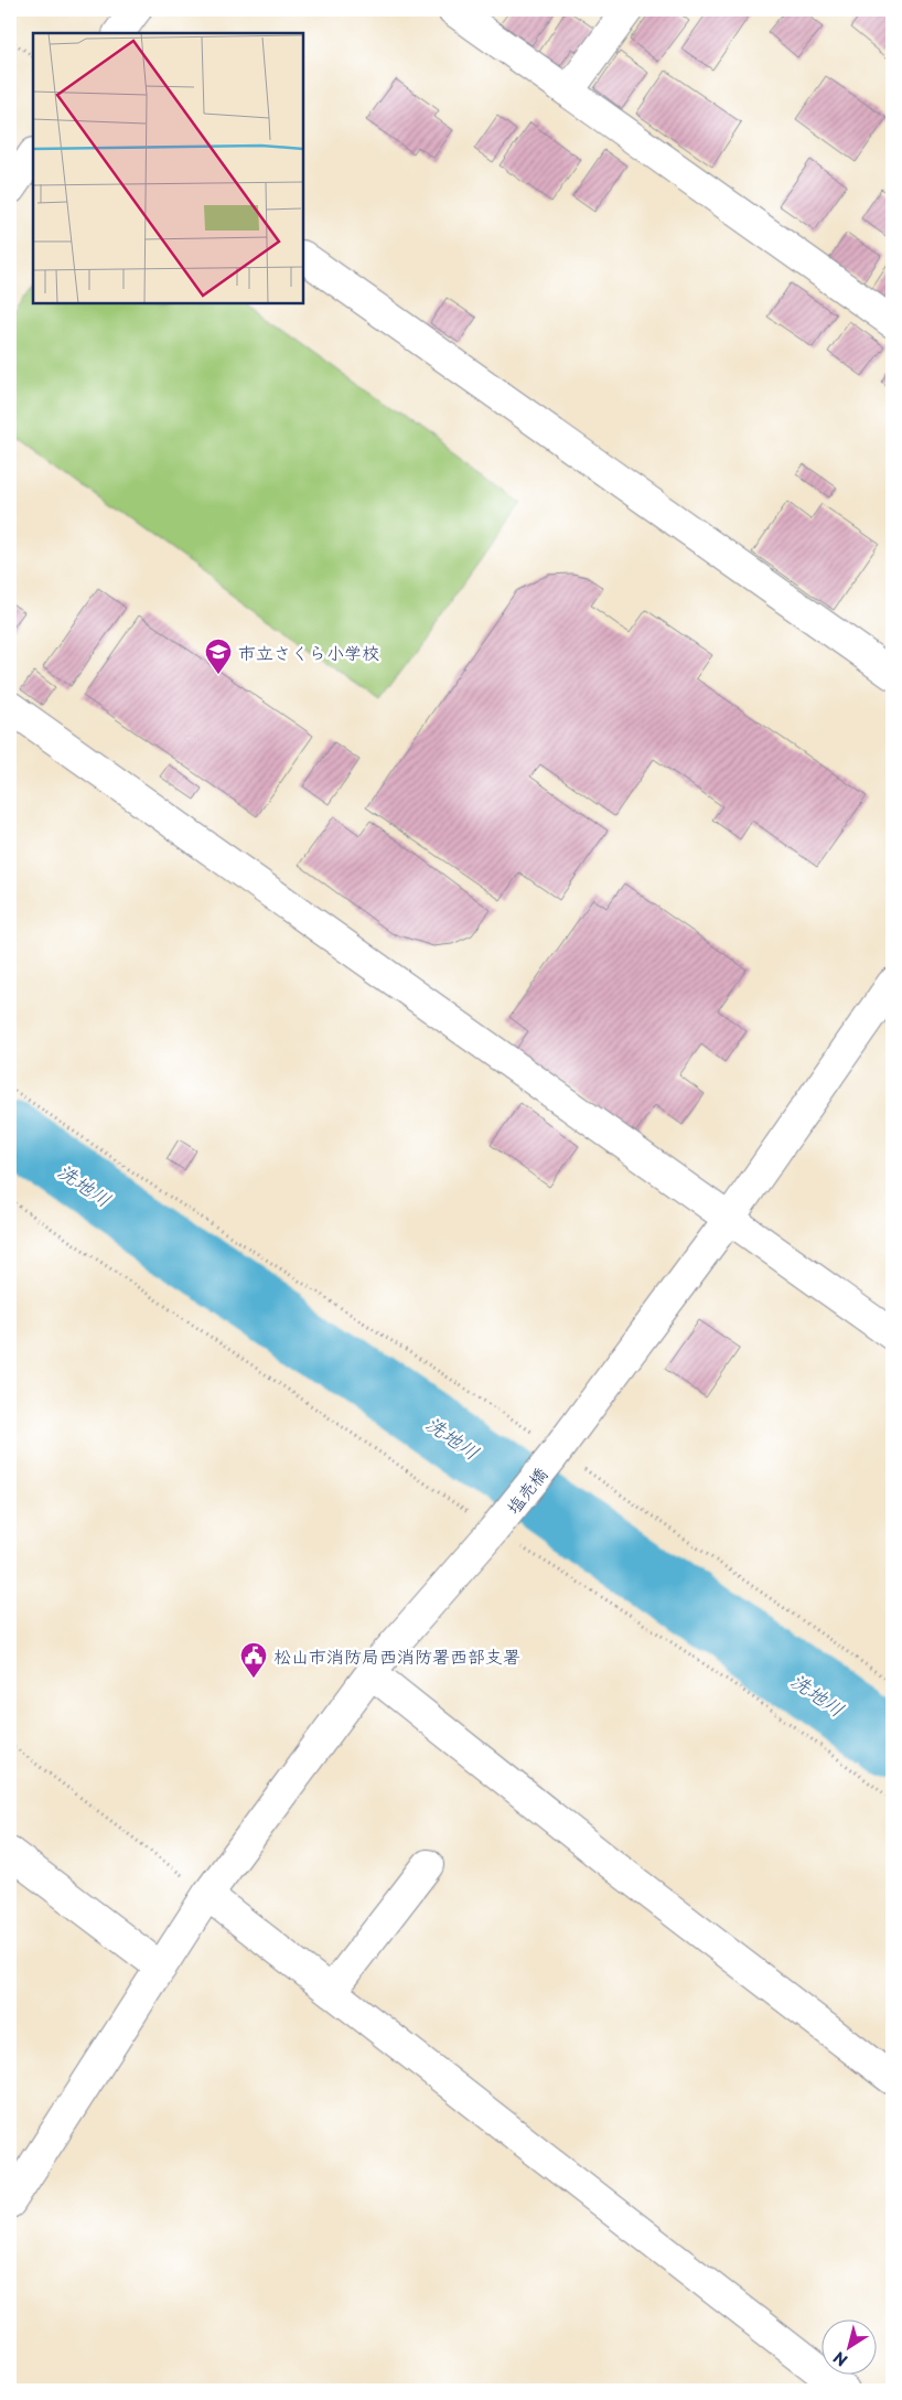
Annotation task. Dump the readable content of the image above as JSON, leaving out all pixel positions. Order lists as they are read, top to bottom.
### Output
{
  "streets": {
    "street": ["塩売橋"]
  },
  "water": ["洗地川"],
  "places": {
    "school or university": ["市立さくら小学校"],
    "public building": ["松山市消防局西消防署西部支署"]
  },
  "north": "bottom left"
}
